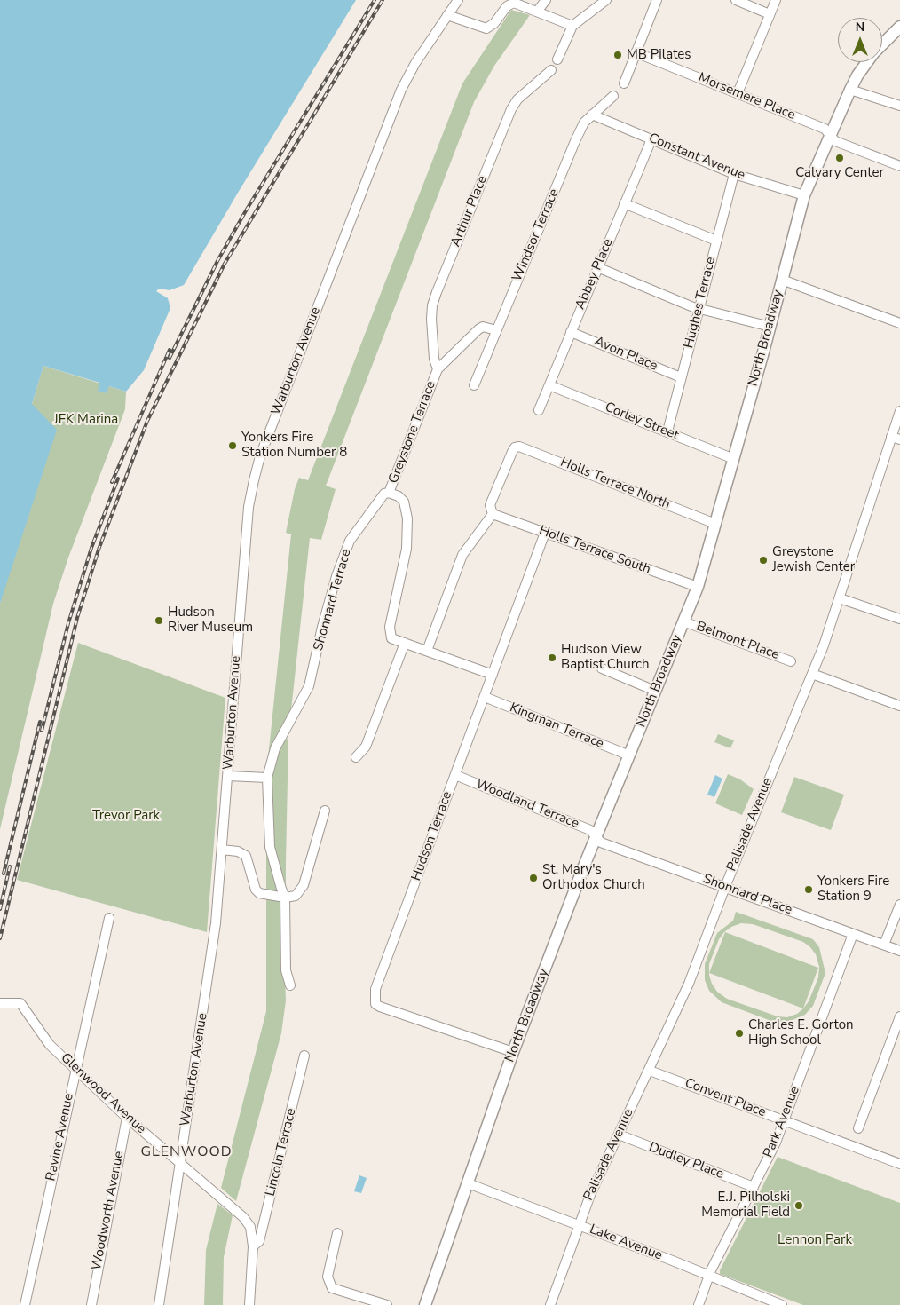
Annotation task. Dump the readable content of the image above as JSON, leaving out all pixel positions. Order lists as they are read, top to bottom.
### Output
{
  "streets": {
    "main road": ["North Broadway"],
    "street": [
      "Morsemere Place",
      "Constant Avenue",
      "Arthur Place",
      "Windsor Terrace",
      "Abbey Place",
      "Hughes Terrace",
      "Avon Place",
      "Warburton Avenue",
      "Corley Street",
      "Greystone Terrace",
      "Holls Terrace North",
      "Holls Terrace South",
      "Shonnard Terrace",
      "Belmont Place",
      "Kingman Terrace",
      "Woodland Terrace",
      "Palisade Avenue",
      "Hudson Terrace",
      "Shonnard Place",
      "Glenwood Avenue",
      "Convent Place",
      "Park Avenue",
      "Ravine Avenue",
      "Lincoln Terrace",
      "Dudley Place",
      "Woodworth Avenue",
      "Lake Avenue"
    ]
  },
  "crossings": [
    ["Morsemere Place", "North Broadway"],
    ["Constant Avenue", "Windsor Terrace"],
    ["Constant Avenue", "Abbey Place"],
    ["Constant Avenue", "Hughes Terrace"],
    ["Constant Avenue", "North Broadway"],
    ["Arthur Place", "Greystone Terrace"],
    ["Windsor Terrace", "Greystone Terrace"],
    ["Abbey Place", "Avon Place"],
    ["Abbey Place", "Corley Street"],
    ["Hughes Terrace", "Avon Place"],
    ["Hughes Terrace", "Corley Street"],
    ["North Broadway", "Corley Street"],
    ["North Broadway", "Holls Terrace North"],
    ["North Broadway", "Holls Terrace South"],
    ["North Broadway", "Belmont Place"],
    ["North Broadway", "Kingman Terrace"],
    ["North Broadway", "Woodland Terrace"],
    ["North Broadway", "Hudson Terrace"],
    ["North Broadway", "Shonnard Place"],
    ["North Broadway", "Lake Avenue"],
    ["Warburton Avenue", "Glenwood Avenue"],
    ["Greystone Terrace", "Shonnard Terrace"],
    ["Holls Terrace North", "Holls Terrace South"],
    ["Holls Terrace South", "Hudson Terrace"],
    ["Kingman Terrace", "Hudson Terrace"],
    ["Woodland Terrace", "Hudson Terrace"],
    ["Woodland Terrace", "Shonnard Place"],
    ["Palisade Avenue", "Shonnard Place"],
    ["Palisade Avenue", "Convent Place"],
    ["Palisade Avenue", "Dudley Place"],
    ["Palisade Avenue", "Lake Avenue"],
    ["Shonnard Place", "Park Avenue"],
    ["Glenwood Avenue", "Ravine Avenue"],
    ["Glenwood Avenue", "Lincoln Terrace"],
    ["Glenwood Avenue", "Woodworth Avenue"],
    ["Convent Place", "Park Avenue"],
    ["Park Avenue", "Dudley Place"],
    ["Park Avenue", "Lake Avenue"]
  ],
  "districts": ["GLENWOOD"],
  "parks": ["JFK Marina", "Trevor Park", "Lennon Park"],
  "places": [
    "MB Pilates",
    "Calvary Center",
    "Yonkers Fire Station Number 8",
    "Greystone Jewish Center",
    "Hudson River Museum",
    "Hudson View Baptist Church",
    "St. Mary's Orthodox Church",
    "Yonkers Fire Station 9",
    "Charles E. Gorton High School",
    "E.J. Pilholski Memorial Field"
  ],
  "north": "top"
}
